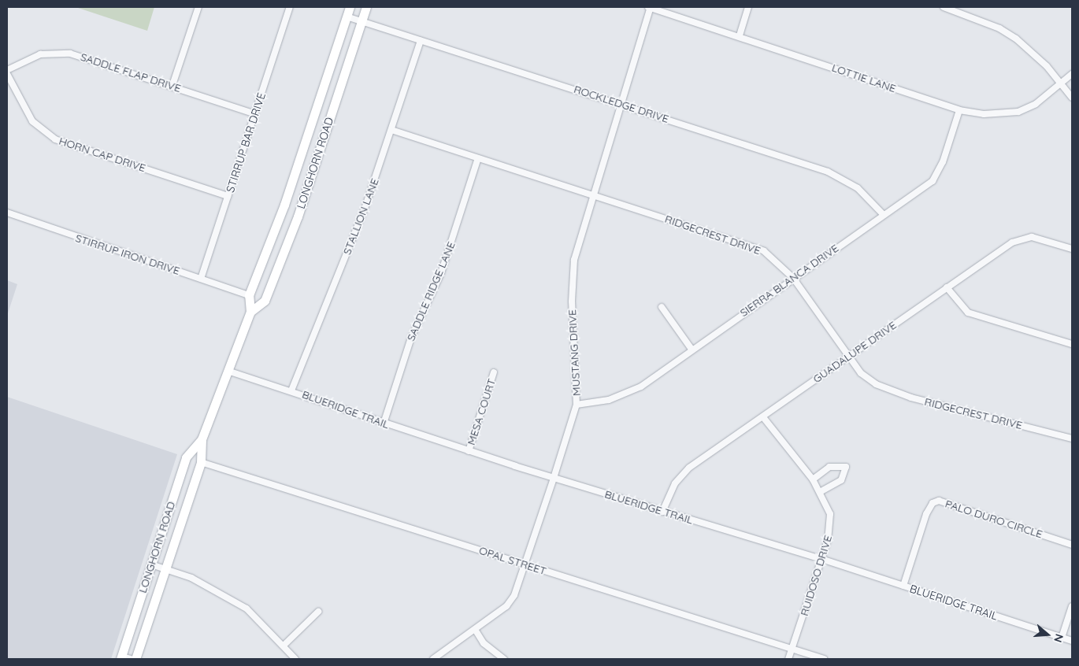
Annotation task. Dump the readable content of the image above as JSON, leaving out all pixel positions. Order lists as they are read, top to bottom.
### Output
{
  "streets": {
    "main road": ["LONGHORN ROAD"],
    "street": [
      "SADDLE FLAP DRIVE",
      "LOTTIE LANE",
      "ROCKLEDGE DRIVE",
      "STIRRUP BAR DRIVE",
      "HORN CAP DRIVE",
      "STALLION LANE",
      "RIDGECREST DRIVE",
      "STIRRUP IRON DRIVE",
      "SIERRA BLANCA DRIVE",
      "SADDLE RIDGE LANE",
      "GUADALUPE DRIVE",
      "MUSTANG DRIVE",
      "BLUERIDGE TRAIL",
      "MESA COURT",
      "PALO DURO CIRCLE",
      "OPAL STREET",
      "RUIDOSO DRIVE"
    ]
  },
  "crossings": [
    ["SADDLE FLAP DRIVE", "STIRRUP BAR DRIVE"],
    ["LOTTIE LANE", "SIERRA BLANCA DRIVE"],
    ["LOTTIE LANE", "MUSTANG DRIVE"],
    ["ROCKLEDGE DRIVE", "LONGHORN ROAD"],
    ["ROCKLEDGE DRIVE", "STALLION LANE"],
    ["ROCKLEDGE DRIVE", "SIERRA BLANCA DRIVE"],
    ["ROCKLEDGE DRIVE", "MUSTANG DRIVE"],
    ["STIRRUP BAR DRIVE", "HORN CAP DRIVE"],
    ["STIRRUP BAR DRIVE", "STIRRUP IRON DRIVE"],
    ["LONGHORN ROAD", "STIRRUP IRON DRIVE"],
    ["LONGHORN ROAD", "BLUERIDGE TRAIL"],
    ["LONGHORN ROAD", "OPAL STREET"],
    ["STALLION LANE", "RIDGECREST DRIVE"],
    ["STALLION LANE", "BLUERIDGE TRAIL"],
    ["RIDGECREST DRIVE", "SIERRA BLANCA DRIVE"],
    ["RIDGECREST DRIVE", "SADDLE RIDGE LANE"],
    ["RIDGECREST DRIVE", "GUADALUPE DRIVE"],
    ["RIDGECREST DRIVE", "MUSTANG DRIVE"],
    ["SIERRA BLANCA DRIVE", "MUSTANG DRIVE"],
    ["SADDLE RIDGE LANE", "BLUERIDGE TRAIL"],
    ["GUADALUPE DRIVE", "BLUERIDGE TRAIL"],
    ["GUADALUPE DRIVE", "RUIDOSO DRIVE"],
    ["MUSTANG DRIVE", "BLUERIDGE TRAIL"],
    ["MUSTANG DRIVE", "OPAL STREET"],
    ["BLUERIDGE TRAIL", "MESA COURT"],
    ["BLUERIDGE TRAIL", "PALO DURO CIRCLE"],
    ["BLUERIDGE TRAIL", "RUIDOSO DRIVE"],
    ["OPAL STREET", "RUIDOSO DRIVE"]
  ],
  "north": "right"
}
